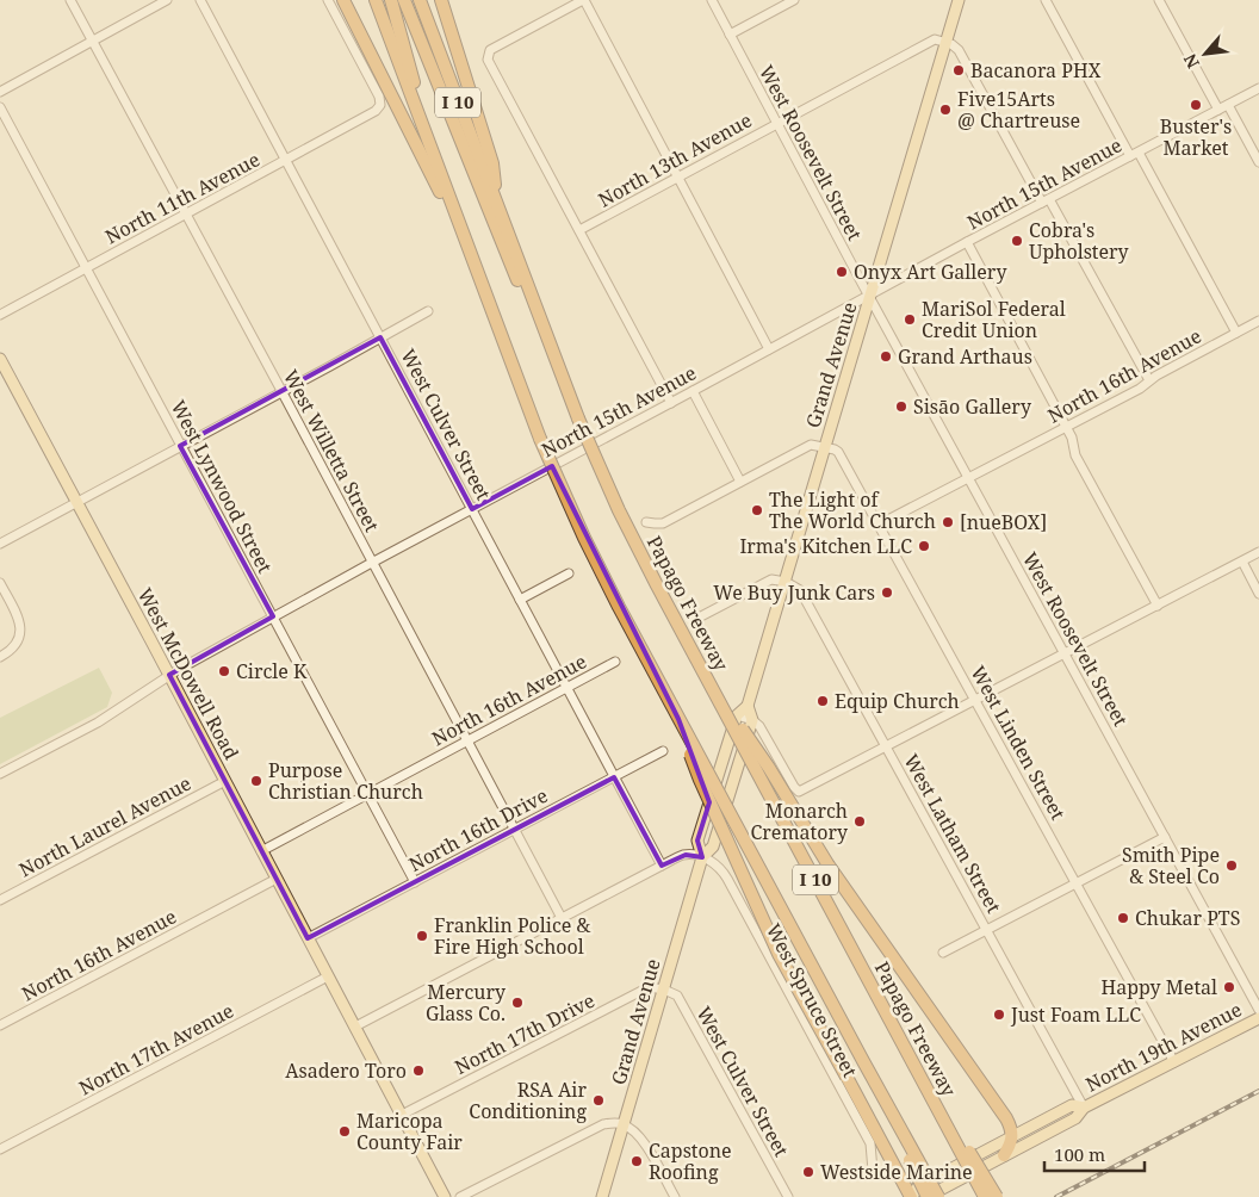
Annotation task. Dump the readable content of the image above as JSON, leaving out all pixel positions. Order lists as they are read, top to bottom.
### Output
{
  "streets": {
    "highway": ["I 10", "Papago Freeway"],
    "main road": ["Grand Avenue", "West McDowell Road", "North 19th Avenue"],
    "street": [
      "West Roosevelt Street",
      "North 13th Avenue",
      "North 15th Avenue",
      "North 11th Avenue",
      "North 16th Avenue",
      "West Culver Street",
      "West Willetta Street",
      "West Lynwood Street",
      "West Linden Street",
      "North Laurel Avenue",
      "North 16th Drive",
      "West Latham Street",
      "West Spruce Street",
      "North 17th Drive",
      "North 17th Avenue"
    ]
  },
  "crossings": [
    ["West Roosevelt Street", "North 13th Avenue"],
    ["West Roosevelt Street", "North 15th Avenue"],
    ["West Roosevelt Street", "Grand Avenue"],
    ["West Roosevelt Street", "North 16th Avenue"],
    ["North 13th Avenue", "Grand Avenue"],
    ["North 15th Avenue", "Grand Avenue"],
    ["North 15th Avenue", "West Culver Street"],
    ["North 15th Avenue", "West Willetta Street"],
    ["North 15th Avenue", "West Lynwood Street"],
    ["North 15th Avenue", "West McDowell Road"],
    ["North 11th Avenue", "West Culver Street"],
    ["North 11th Avenue", "West Willetta Street"],
    ["North 11th Avenue", "West Lynwood Street"],
    ["Grand Avenue", "West Culver Street"],
    ["Grand Avenue", "West Linden Street"],
    ["Grand Avenue", "West Latham Street"],
    ["Grand Avenue", "West Spruce Street"],
    ["Grand Avenue", "North 17th Drive"],
    ["North 16th Avenue", "West Culver Street"],
    ["North 16th Avenue", "West Willetta Street"],
    ["North 16th Avenue", "West Lynwood Street"],
    ["North 16th Avenue", "West McDowell Road"],
    ["North 16th Avenue", "West Linden Street"],
    ["West Culver Street", "North 16th Drive"],
    ["West Culver Street", "North 17th Drive"],
    ["West Willetta Street", "North 16th Drive"],
    ["West Lynwood Street", "North 16th Drive"],
    ["West McDowell Road", "North Laurel Avenue"],
    ["West McDowell Road", "North 16th Drive"],
    ["West McDowell Road", "North 17th Drive"],
    ["West McDowell Road", "North 17th Avenue"],
    ["West Linden Street", "North 19th Avenue"],
    ["West Latham Street", "North 19th Avenue"]
  ],
  "places": [
    "Bacanora PHX",
    "Buster's Market",
    "Five15Arts @ Chartreuse",
    "Cobra's Upholstery",
    "Onyx Art Gallery",
    "MariSol Federal Credit Union",
    "Grand Arthaus",
    "Sisāo Gallery",
    "The Light of The World Church",
    "[nueBOX]",
    "Irma's Kitchen LLC",
    "We Buy Junk Cars",
    "Circle K",
    "Equip Church",
    "Purpose Christian Church",
    "Monarch Crematory",
    "Smith Pipe & Steel Co",
    "Chukar PTS",
    "Franklin Police & Fire High School",
    "Happy Metal",
    "Mercury Glass Co.",
    "Just Foam LLC",
    "Asadero Toro",
    "RSA Air Conditioning",
    "Maricopa County Fair",
    "Capstone Roofing",
    "Westside Marine"
  ],
  "scale_bar": "100 m",
  "north": "bottom left"
}
